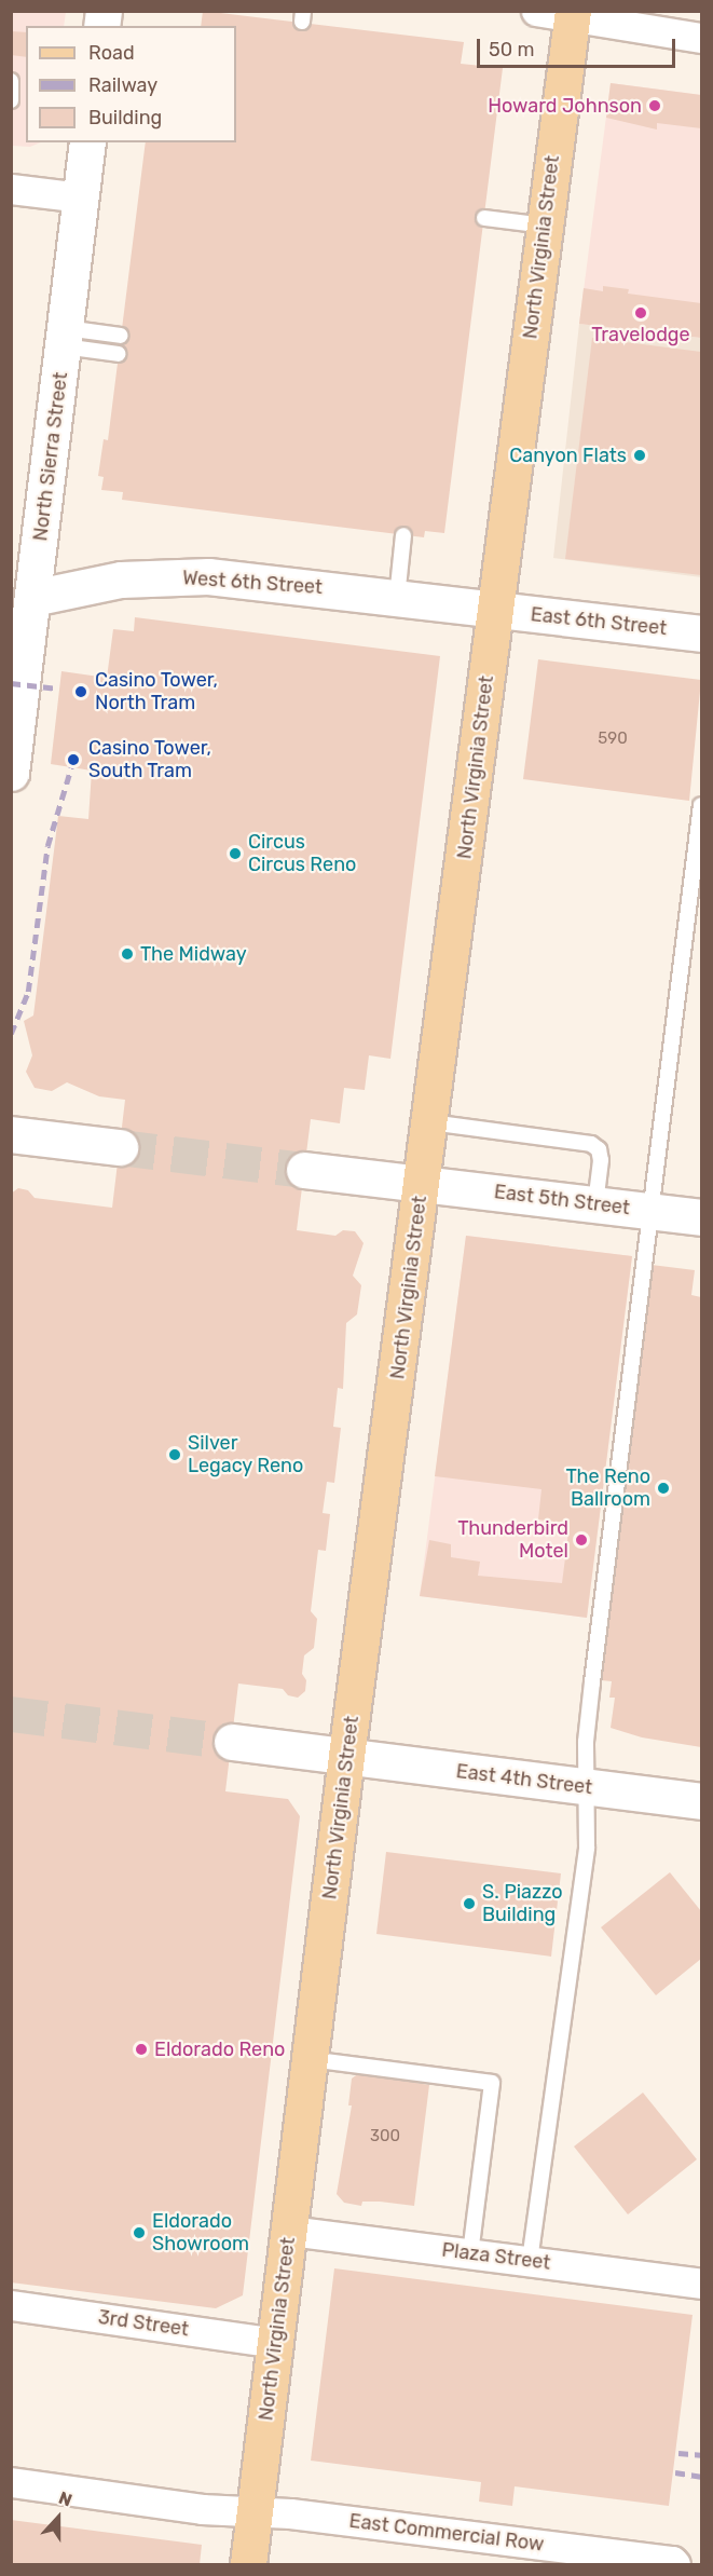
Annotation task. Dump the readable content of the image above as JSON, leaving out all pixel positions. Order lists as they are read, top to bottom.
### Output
{
  "streets": {
    "main road": [
      "North Virginia Street",
      "North Sierra Street",
      "West 6th Street",
      "East 6th Street",
      "East 5th Street",
      "East 4th Street"
    ],
    "street": ["Plaza Street", "3rd Street", "East Commercial Row"]
  },
  "crossings": [
    ["North Virginia Street", "West 6th Street"],
    ["North Virginia Street", "East 6th Street"],
    ["North Virginia Street", "East 5th Street"],
    ["North Virginia Street", "East 4th Street"],
    ["North Virginia Street", "Plaza Street"],
    ["North Virginia Street", "3rd Street"],
    ["North Virginia Street", "East Commercial Row"],
    ["North Sierra Street", "West 6th Street"],
    ["West 6th Street", "East 6th Street"]
  ],
  "places": [
    "Howard Johnson",
    "Travelodge",
    "Canyon Flats",
    "Casino Tower, North Tram",
    "Casino Tower, South Tram",
    "Circus Circus Reno",
    "The Midway",
    "Silver Legacy Reno",
    "The Reno Ballroom",
    "Thunderbird Motel",
    "S. Piazzo Building",
    "Eldorado Reno",
    "Eldorado Showroom"
  ],
  "house_numbers": ["590", "300"],
  "legend": ["Road", "Railway", "Building"],
  "scale_bar": "50 m",
  "north": "top"
}
